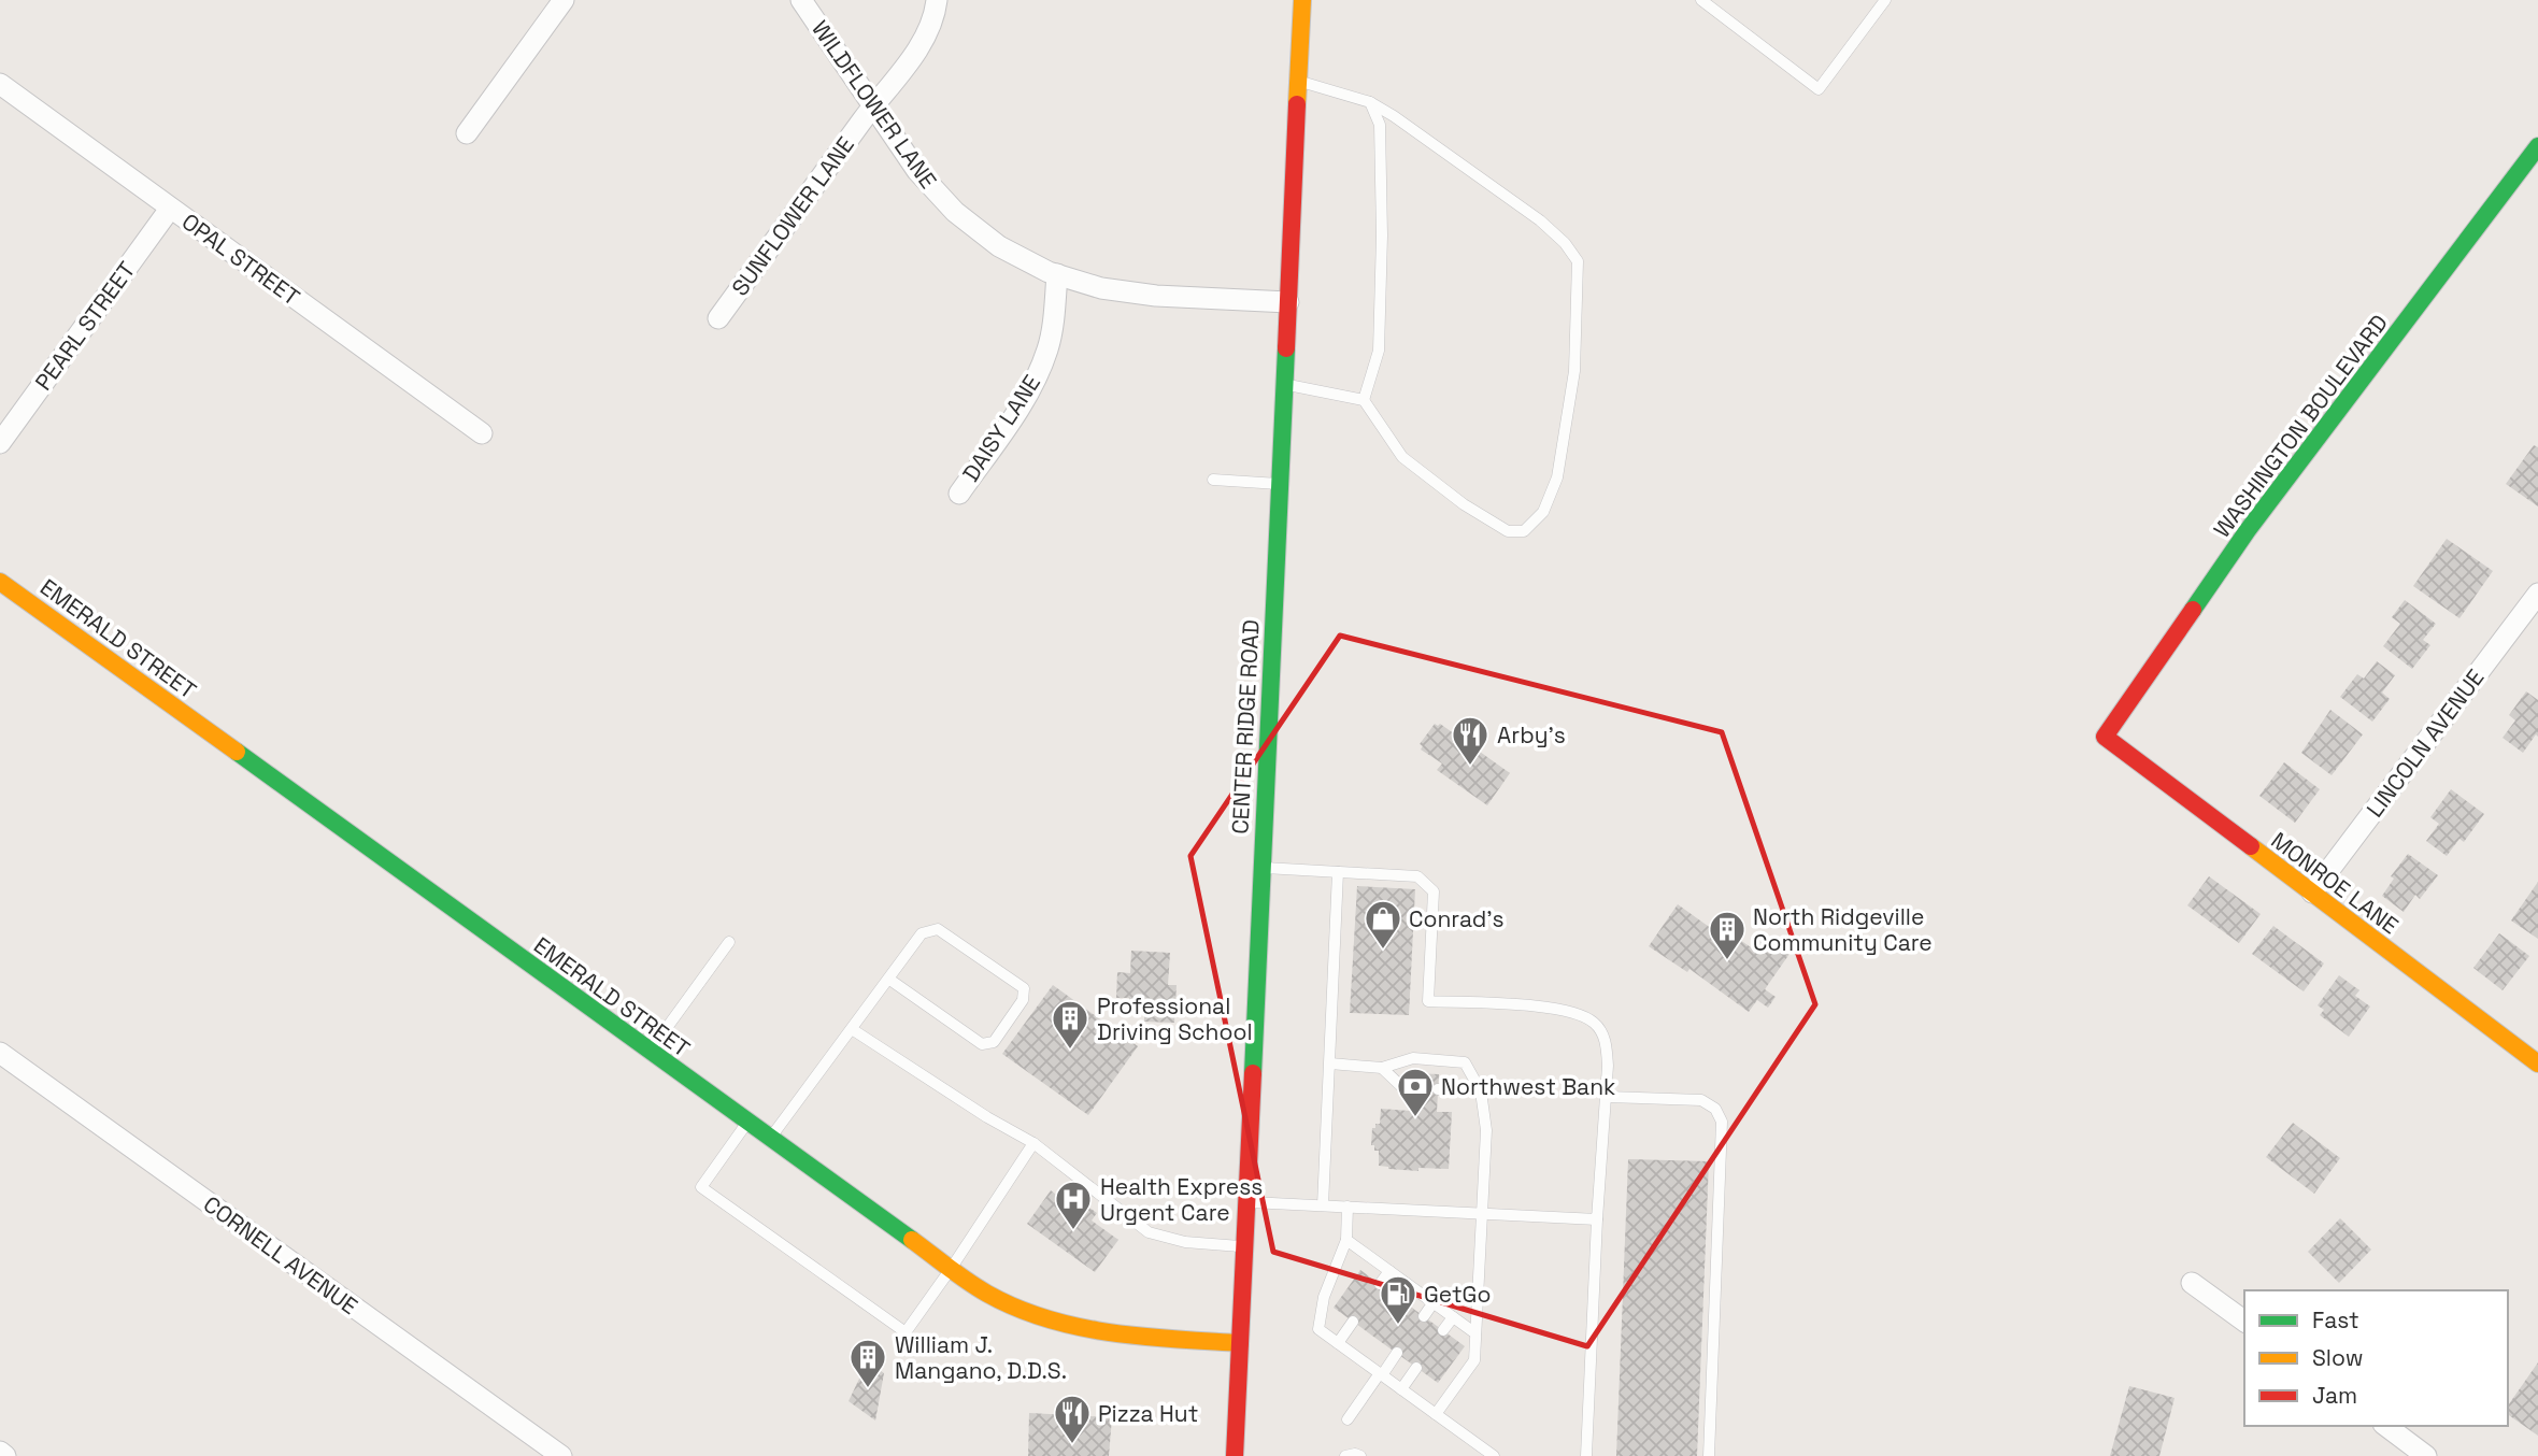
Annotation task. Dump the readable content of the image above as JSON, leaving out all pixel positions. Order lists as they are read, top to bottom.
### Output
{
  "streets": {
    "street": [
      "WILDFLOWER LANE",
      "SUNFLOWER LANE",
      "OPAL STREET",
      "PEARL STREET",
      "WASHINGTON BOULEVARD",
      "DAISY LANE",
      "EMERALD STREET",
      "CENTER RIDGE ROAD",
      "LINCOLN AVENUE",
      "MONROE LANE",
      "CORNELL AVENUE"
    ]
  },
  "crossings": [
    ["WILDFLOWER LANE", "SUNFLOWER LANE"],
    ["WILDFLOWER LANE", "DAISY LANE"],
    ["WILDFLOWER LANE", "CENTER RIDGE ROAD"],
    ["OPAL STREET", "PEARL STREET"],
    ["WASHINGTON BOULEVARD", "MONROE LANE"],
    ["EMERALD STREET", "CENTER RIDGE ROAD"],
    ["LINCOLN AVENUE", "MONROE LANE"]
  ],
  "places": {
    "restaurant": ["Arby's", "Pizza Hut"],
    "shop": ["Conrad's"],
    "building": ["North Ridgeville Community Care", "Professional Driving School", "William J. Mangano, D.D.S."],
    "bank": ["Northwest Bank"],
    "hospital": ["Health Express Urgent Care"],
    "fuel station": ["GetGo"]
  },
  "legend": ["Fast", "Slow", "Jam"]
}
